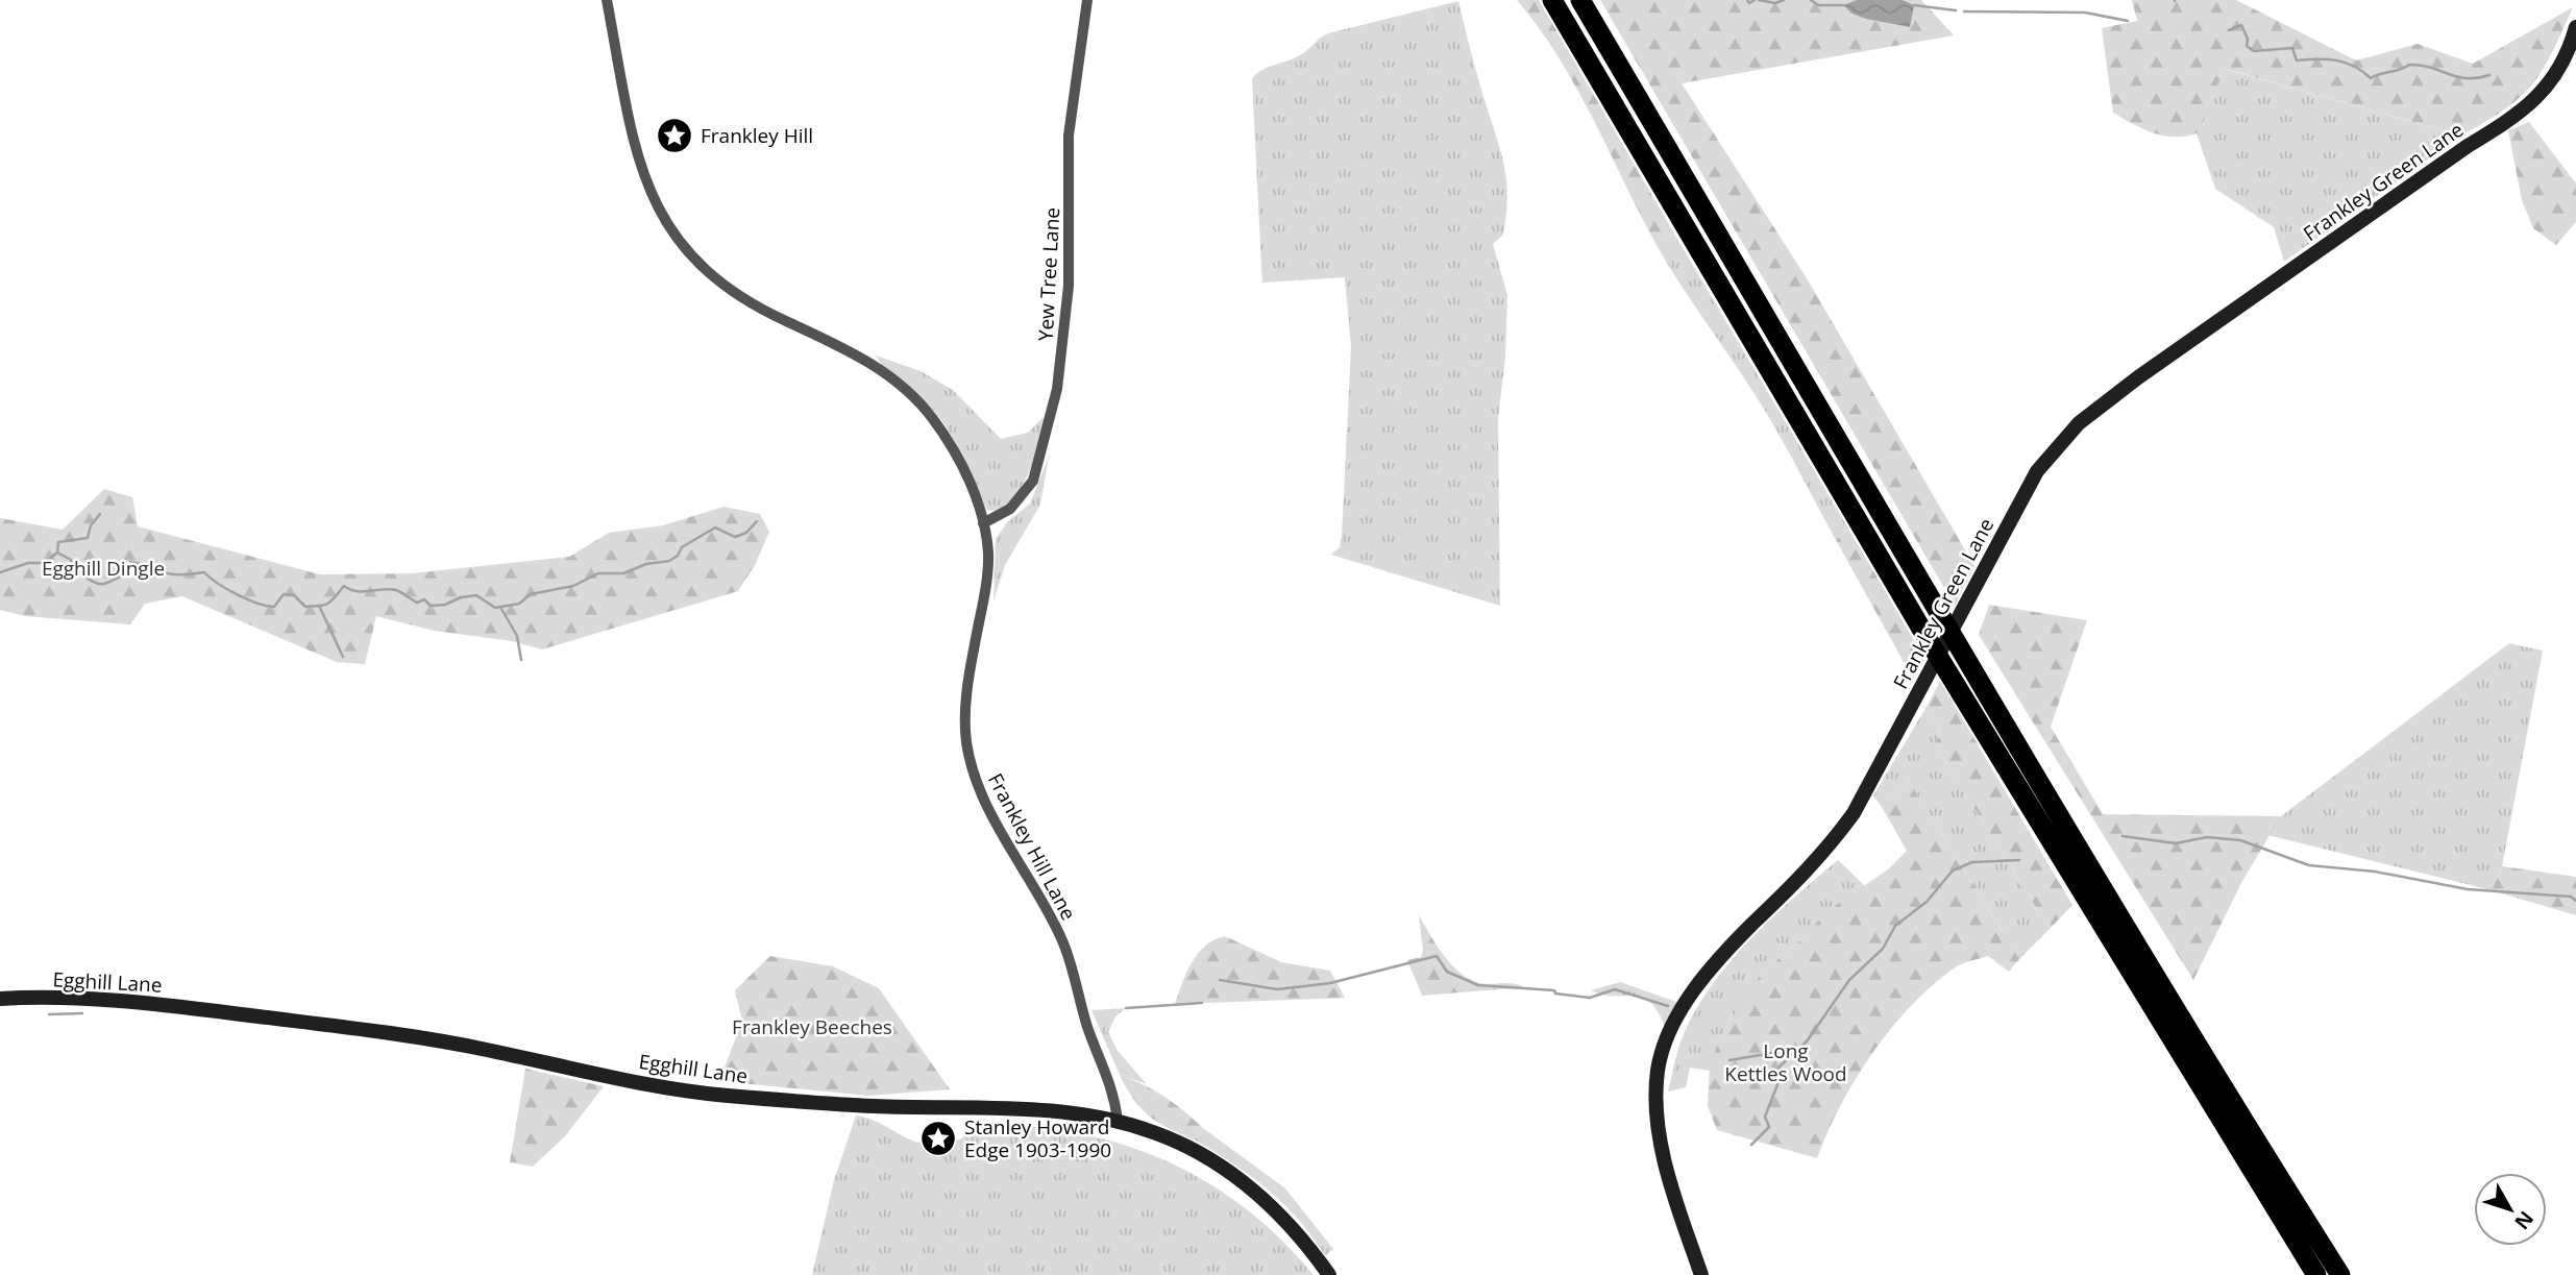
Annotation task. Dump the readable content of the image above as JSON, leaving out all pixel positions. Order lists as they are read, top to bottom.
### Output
{
  "streets": {
    "street": [
      "Frankley Green Lane",
      "Yew Tree Lane",
      "Frankley Hill Lane",
      "Egghill Lane"
    ]
  },
  "crossings": [
    ["Yew Tree Lane", "Frankley Hill Lane"],
    ["Frankley Hill Lane", "Egghill Lane"]
  ],
  "parks": ["Egghill Dingle", "Frankley Beeches", "Long Kettles Wood"],
  "places": {
    "place": ["Frankley Hill", "Stanley Howard Edge 1903-1990"]
  },
  "north": "bottom right"
}
